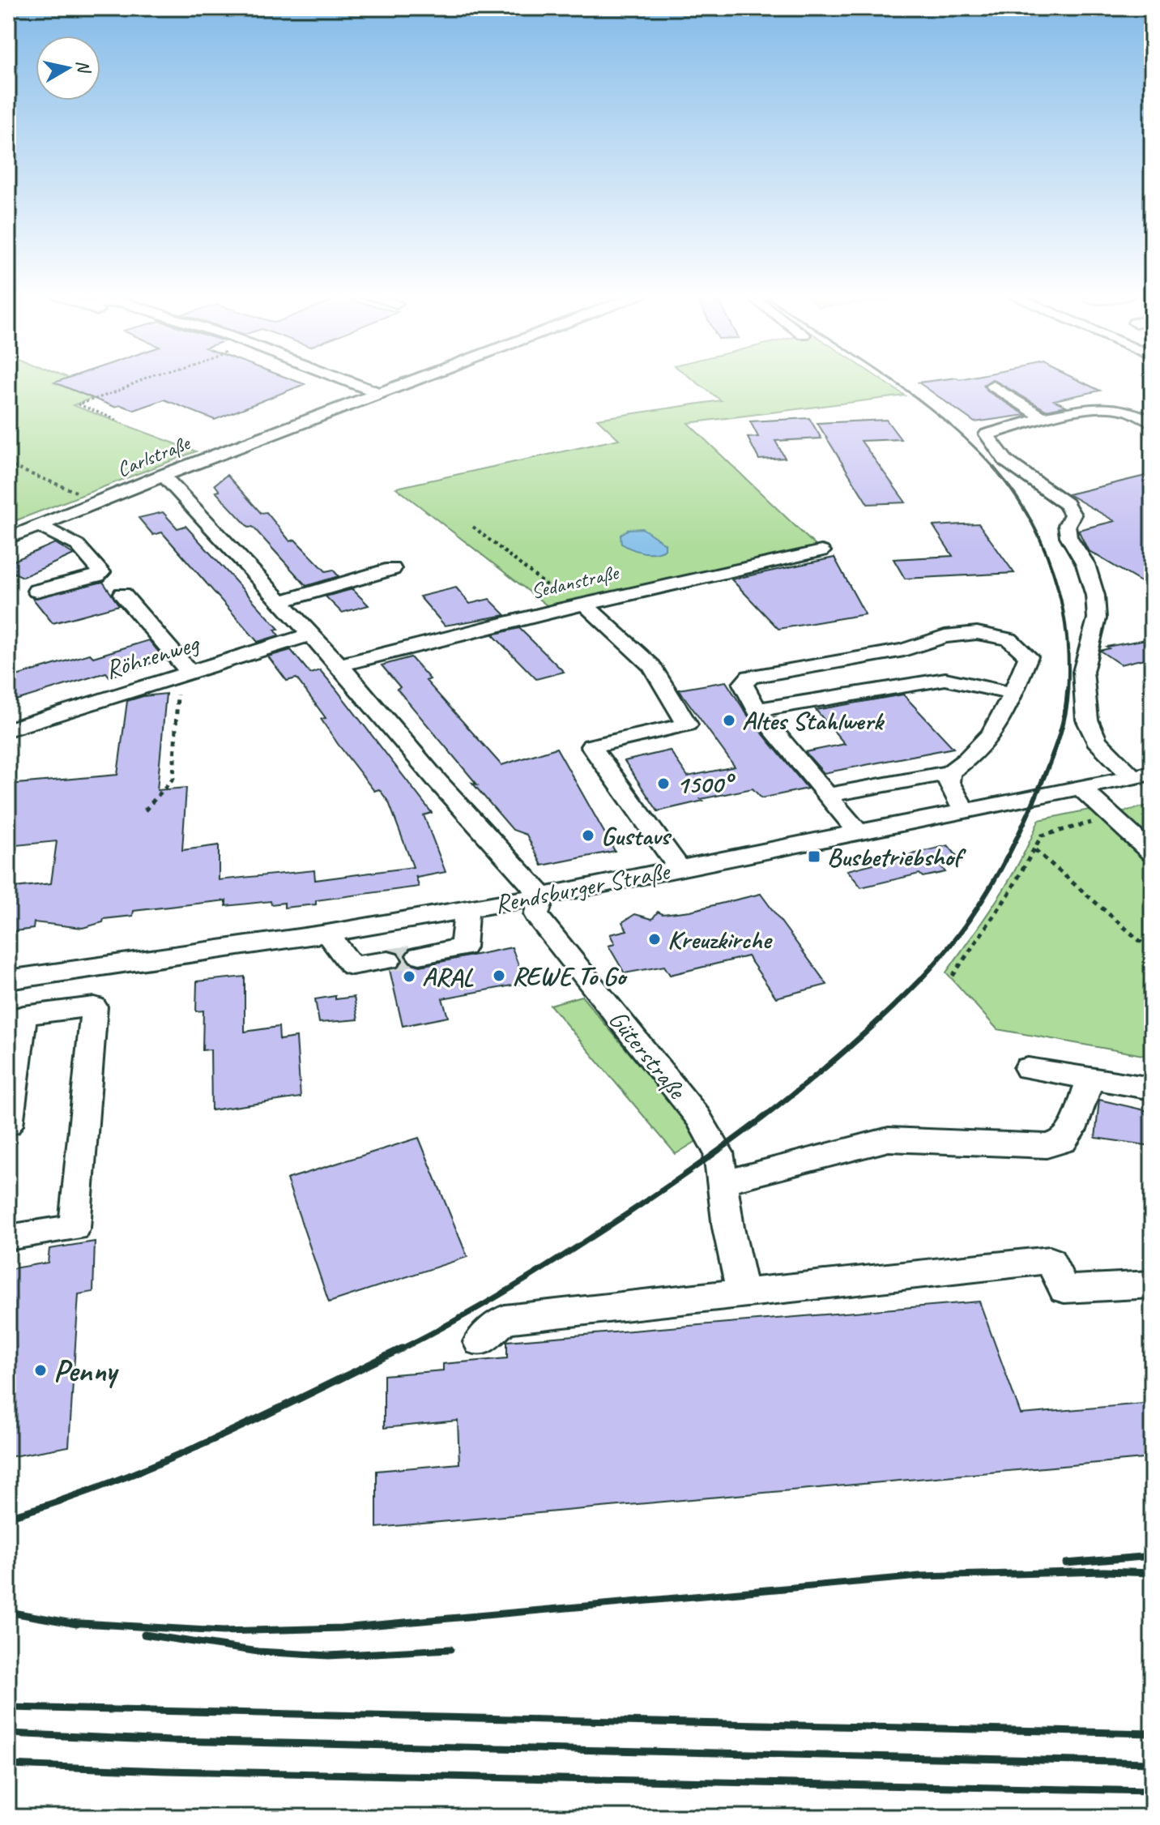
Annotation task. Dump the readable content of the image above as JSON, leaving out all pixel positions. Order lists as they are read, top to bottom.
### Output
{
  "streets": {
    "street": [
      "Carlstraße",
      "Sedanstraße",
      "Röhrenweg",
      "Rendsburger Straße",
      "Güterstraße"
    ]
  },
  "crossings": [
    ["Rendsburger Straße", "Güterstraße"]
  ],
  "places": {
    "other": [
      "Altes Stahlwerk",
      "1500°",
      "Gustavs",
      "Kreuzkirche",
      "REWE To Go",
      "ARAL",
      "Penny"
    ],
    "transit": ["Busbetriebshof"]
  },
  "north": "right"
}
